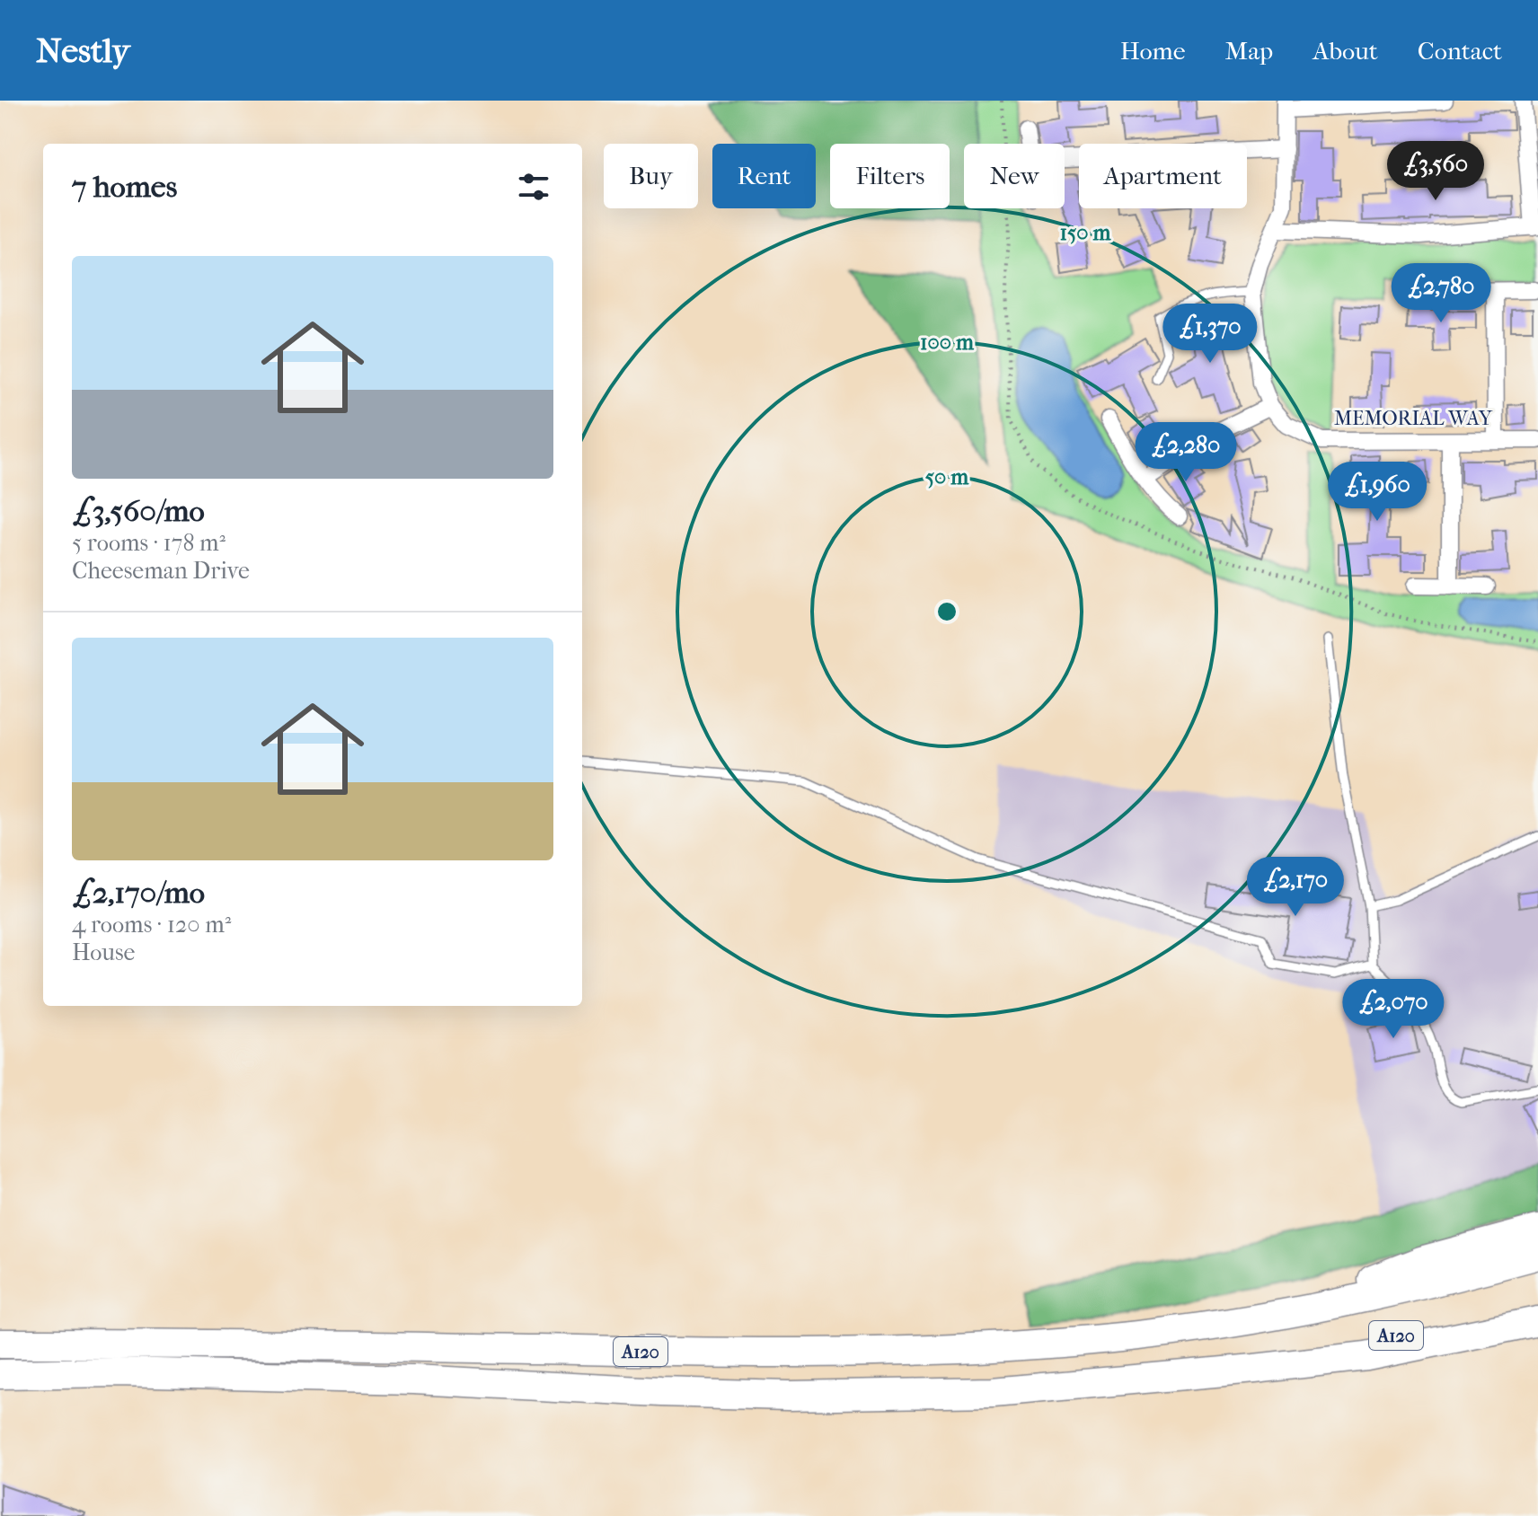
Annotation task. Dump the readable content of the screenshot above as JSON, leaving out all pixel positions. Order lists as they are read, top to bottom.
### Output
{
  "streets": {
    "highway": ["A120"],
    "street": ["MEMORIAL WAY"]
  },
  "page": {
    "header": "Nestly",
    "nav": [
      "Home",
      "Map",
      "About",
      "Contact"
    ],
    "price": [
      "£3,560",
      "£2,780",
      "£1,370",
      "£2,280",
      "£1,960",
      "£2,170",
      "£2,070"
    ],
    "chip": [
      "Buy",
      "Rent",
      "Filters",
      "New",
      "Apartment"
    ],
    "heading": "7 homes",
    "list": [
      {
        "name": "£3,560/mo",
        "note": "5 rooms · 178 m² · Cheeseman Drive"
      },
      {
        "name": "£2,170/mo",
        "note": "4 rooms · 120 m² · House"
      }
    ]
  },
  "rings": ["150 m", "100 m", "50 m"]
}
